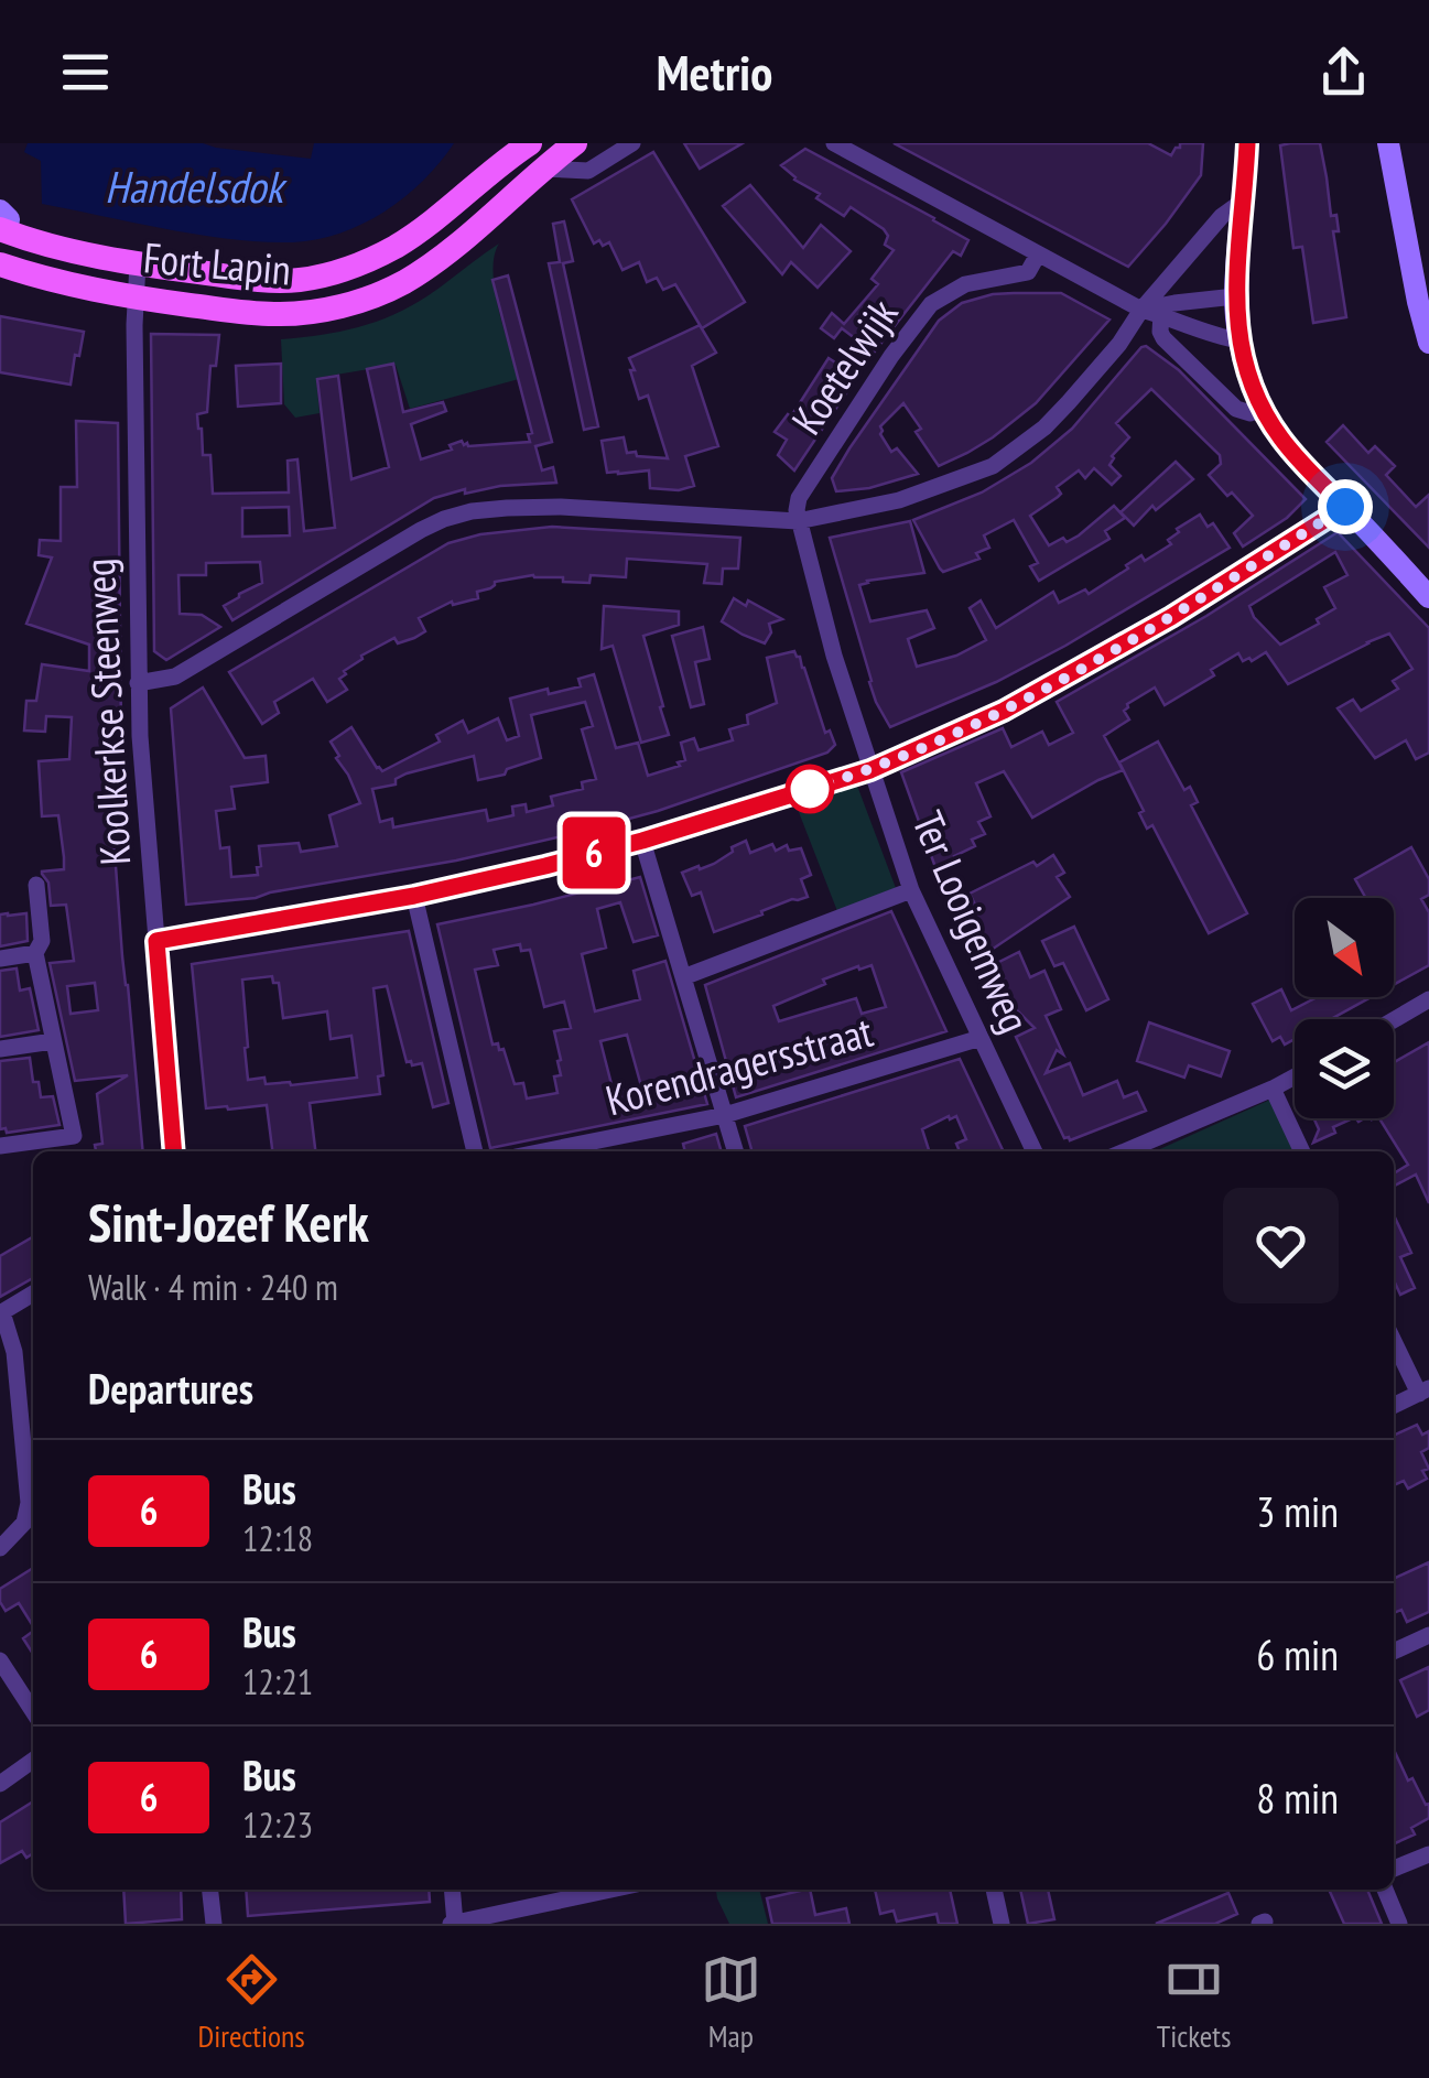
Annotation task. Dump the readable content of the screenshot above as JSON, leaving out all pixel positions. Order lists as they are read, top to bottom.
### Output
{
  "streets": {
    "main road": ["Fort Lapin"],
    "street": [
      "Koetelwijk",
      "Koolkerkse Steenweg",
      "Ter Looigemweg",
      "Korendragersstraat"
    ]
  },
  "crossings": [
    ["Fort Lapin", "Koolkerkse Steenweg"],
    ["Koetelwijk", "Ter Looigemweg"],
    ["Ter Looigemweg", "Korendragersstraat"]
  ],
  "water": ["Handelsdok"],
  "lines": ["bus line 6"],
  "north": "bottom right",
  "page": {
    "header": "Metrio",
    "on_map": "6",
    "heading": [
      ["Sint-Jozef Kerk", "Walk · 4 min · 240 m"],
      "Departures"
    ],
    "list": [
      {
        "mark": "6",
        "name": "Bus",
        "note": "12:18",
        "value": "3 min"
      },
      {
        "mark": "6",
        "name": "Bus",
        "note": "12:21",
        "value": "6 min"
      },
      {
        "mark": "6",
        "name": "Bus",
        "note": "12:23",
        "value": "8 min"
      }
    ],
    "tabs": ["Directions", "Map", "Tickets"]
  }
}
